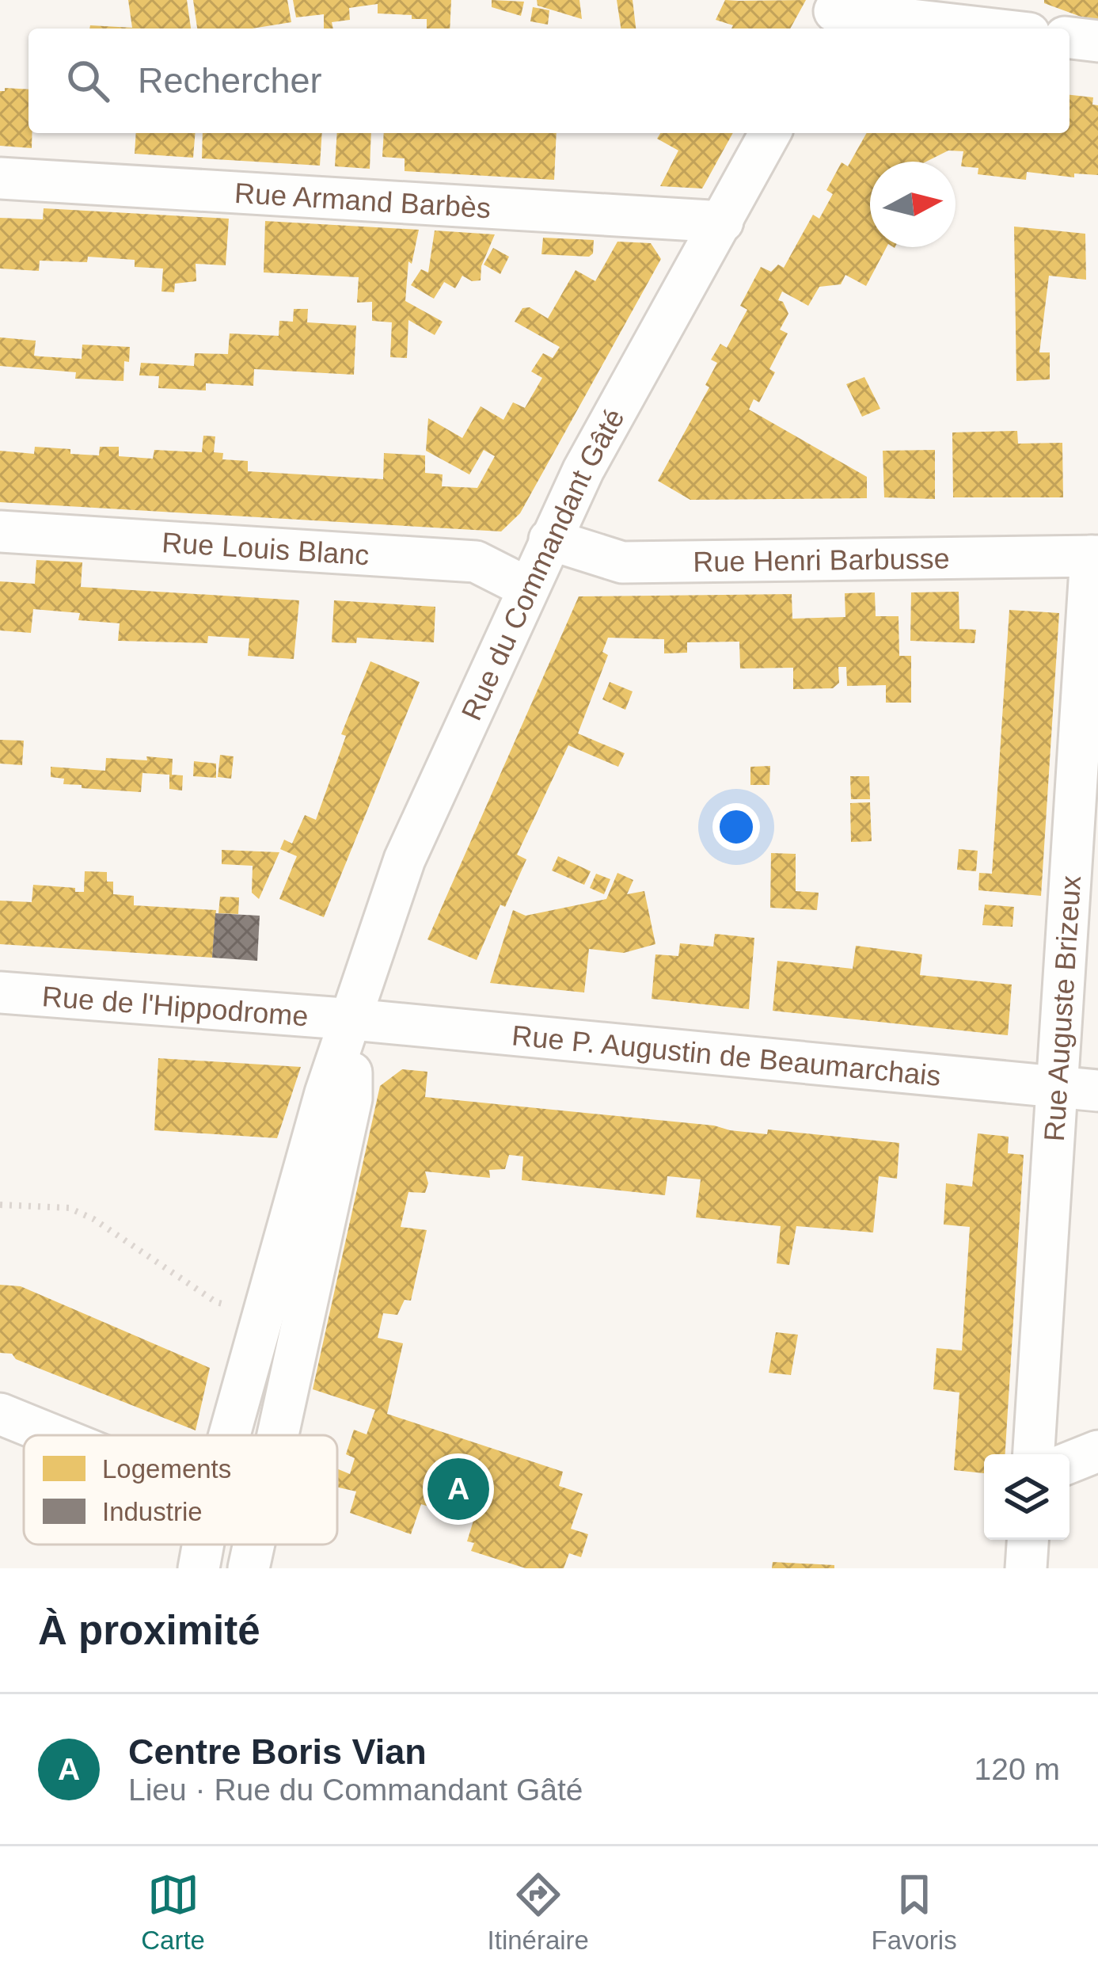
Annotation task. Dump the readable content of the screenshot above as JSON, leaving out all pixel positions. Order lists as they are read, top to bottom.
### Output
{
  "streets": {
    "street": [
      "Rue Armand Barbès",
      "Rue Louis Blanc",
      "Rue Henri Barbusse",
      "Rue du Commandant Gâté",
      "Rue de l'Hippodrome",
      "Rue Auguste Brizeux",
      "Rue P. Augustin de Beaumarchais"
    ]
  },
  "crossings": [
    ["Rue Armand Barbès", "Rue du Commandant Gâté"],
    ["Rue Louis Blanc", "Rue du Commandant Gâté"],
    ["Rue Henri Barbusse", "Rue du Commandant Gâté"],
    ["Rue Henri Barbusse", "Rue Auguste Brizeux"],
    ["Rue du Commandant Gâté", "Rue de l'Hippodrome"],
    ["Rue du Commandant Gâté", "Rue P. Augustin de Beaumarchais"],
    ["Rue de l'Hippodrome", "Rue P. Augustin de Beaumarchais"],
    ["Rue Auguste Brizeux", "Rue P. Augustin de Beaumarchais"]
  ],
  "legend": ["Logements", "Industrie"],
  "north": "right",
  "page": {
    "search": "Rechercher",
    "pins": "A",
    "heading": "À proximité",
    "list": [
      {
        "mark": "A",
        "name": "Centre Boris Vian",
        "note": "Lieu · Rue du Commandant Gâté",
        "value": "120 m"
      }
    ],
    "nav": ["Carte", "Itinéraire", "Favoris"]
  }
}
